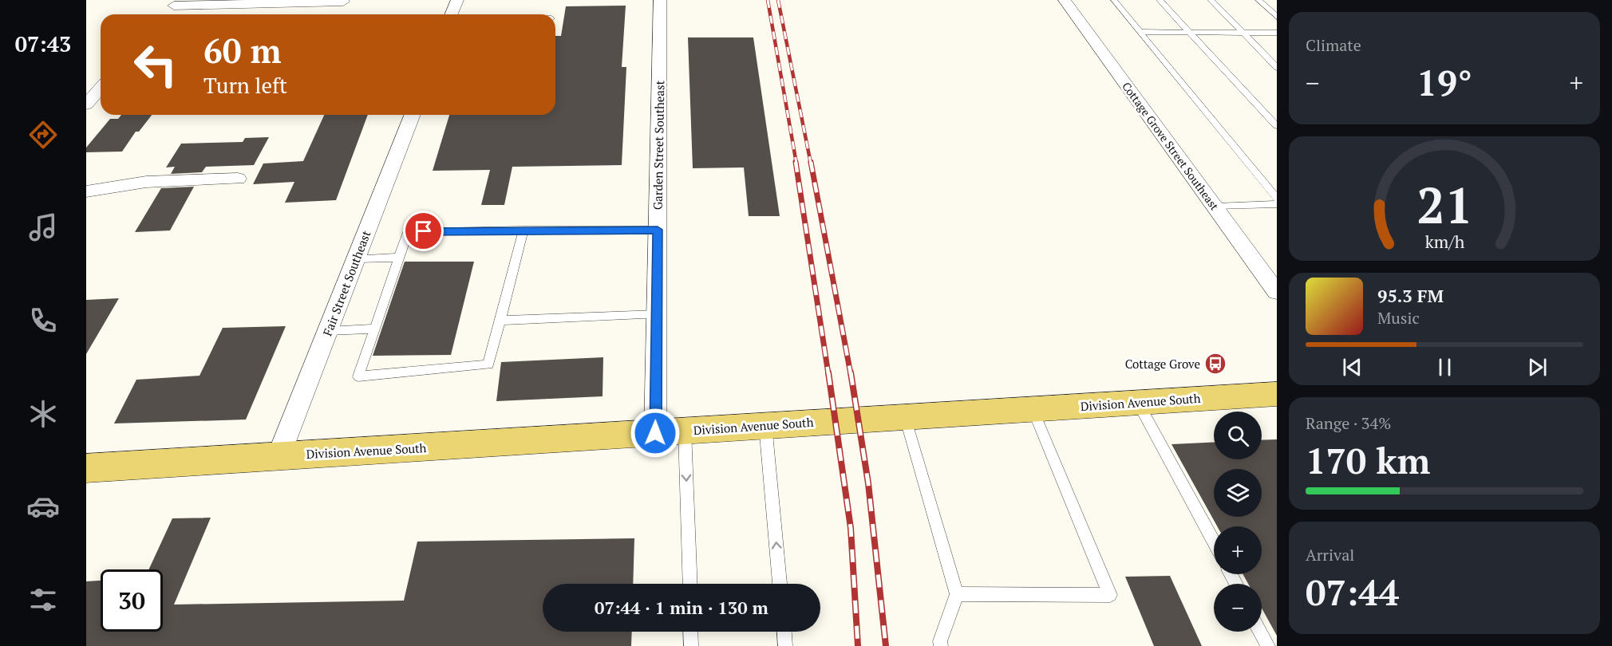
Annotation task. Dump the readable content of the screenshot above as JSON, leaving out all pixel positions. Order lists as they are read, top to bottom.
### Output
{
  "streets": {
    "main road": ["Division Avenue South"],
    "street": ["Garden Street Southeast", "Cottage Grove Street Southeast", "Fair Street Southeast"]
  },
  "crossings": [
    ["Garden Street Southeast", "Division Avenue South"],
    ["Fair Street Southeast", "Division Avenue South"]
  ],
  "places": {
    "bus stop": ["Cottage Grove"]
  },
  "page": {
    "tabs": "07:43",
    "tile": [
      "Climate",
      ["Range · 34%", "170 km"],
      ["Arrival", "07:44"]
    ],
    "turn": ["60 m", "Turn left"],
    "heat": ["−", "19°", "+"],
    "song": ["95.3 FM", "Music"],
    "map_buttons": ["+", "−"],
    "limit": "30",
    "trip": "07:44 · 1 min · 130 m",
    "gauge": ["21", "km/h"]
  }
}
